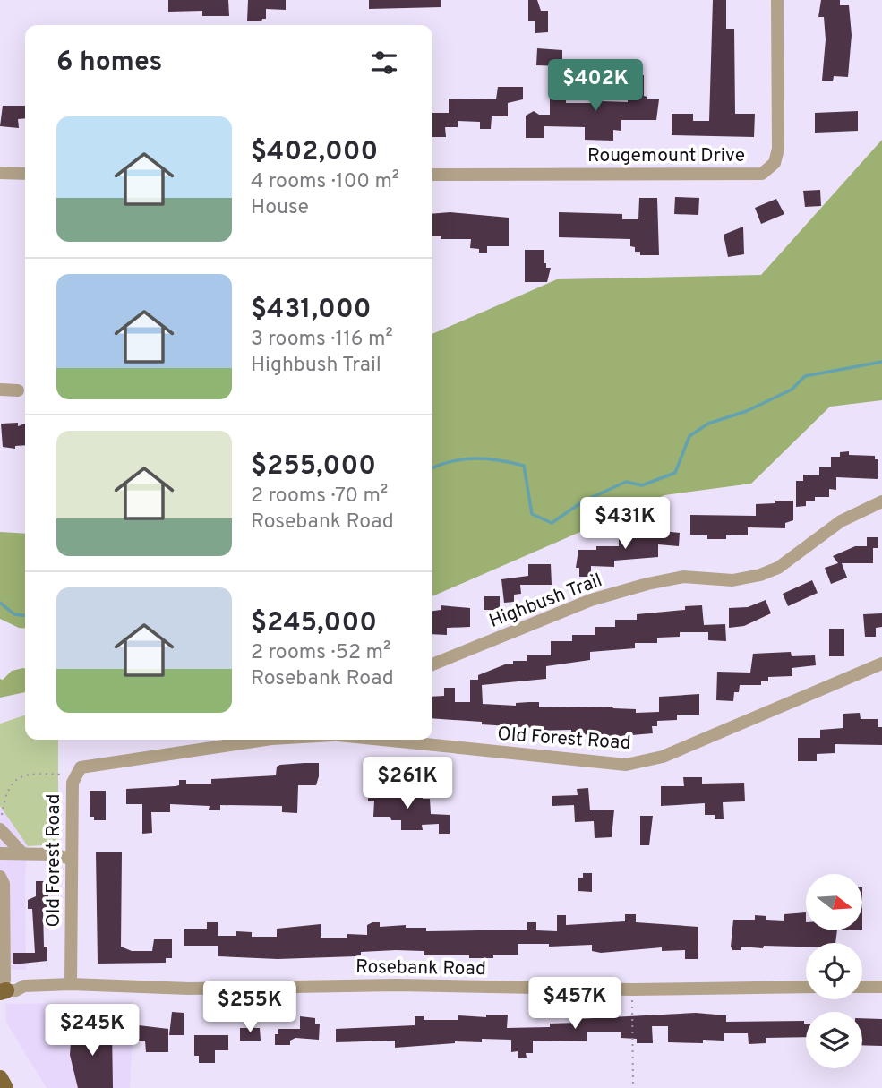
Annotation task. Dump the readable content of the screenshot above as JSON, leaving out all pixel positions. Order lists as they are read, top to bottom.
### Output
{
  "streets": {
    "street": [
      "Rougemount Drive",
      "Highbush Trail",
      "Old Forest Road",
      "Rosebank Road"
    ]
  },
  "crossings": [
    ["Old Forest Road", "Rosebank Road"]
  ],
  "north": "right",
  "page": {
    "heading": "6 homes",
    "price": [
      "$402K",
      "$431K",
      "$261K",
      "$457K",
      "$255K",
      "$245K"
    ],
    "list": [
      {
        "name": "$402,000",
        "note": "4 rooms · 100 m² · House"
      },
      {
        "name": "$431,000",
        "note": "3 rooms · 116 m² · Highbush Trail"
      },
      {
        "name": "$255,000",
        "note": "2 rooms · 70 m² · Rosebank Road"
      },
      {
        "name": "$245,000",
        "note": "2 rooms · 52 m² · Rosebank Road"
      }
    ]
  }
}
